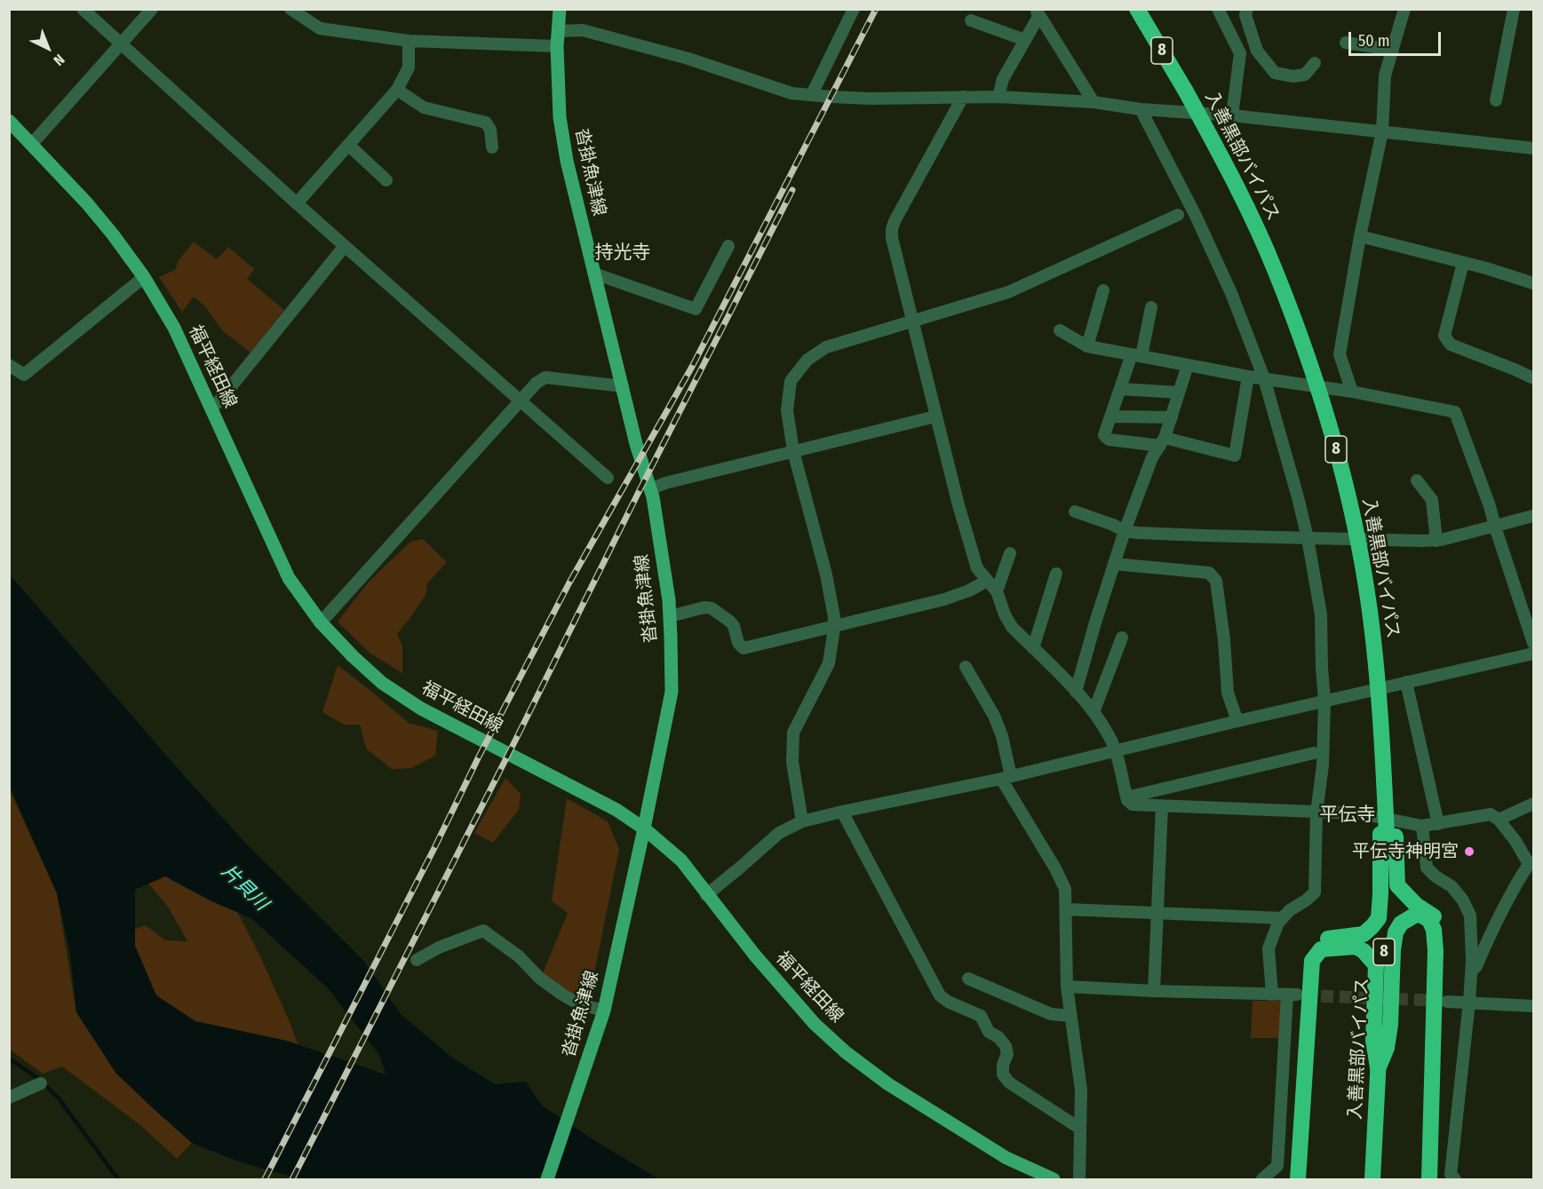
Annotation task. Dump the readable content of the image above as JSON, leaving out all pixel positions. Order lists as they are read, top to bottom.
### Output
{
  "streets": {
    "highway": ["8", "入善黒部バイパス"],
    "main road": ["沓掛魚津線", "福平経田線"]
  },
  "crossings": [
    ["沓掛魚津線", "福平経田線"]
  ],
  "districts": ["持光寺", "平伝寺"],
  "water": ["片貝川"],
  "places": ["平伝寺神明宮"],
  "scale_bar": "50 m",
  "north": "bottom right"
}
